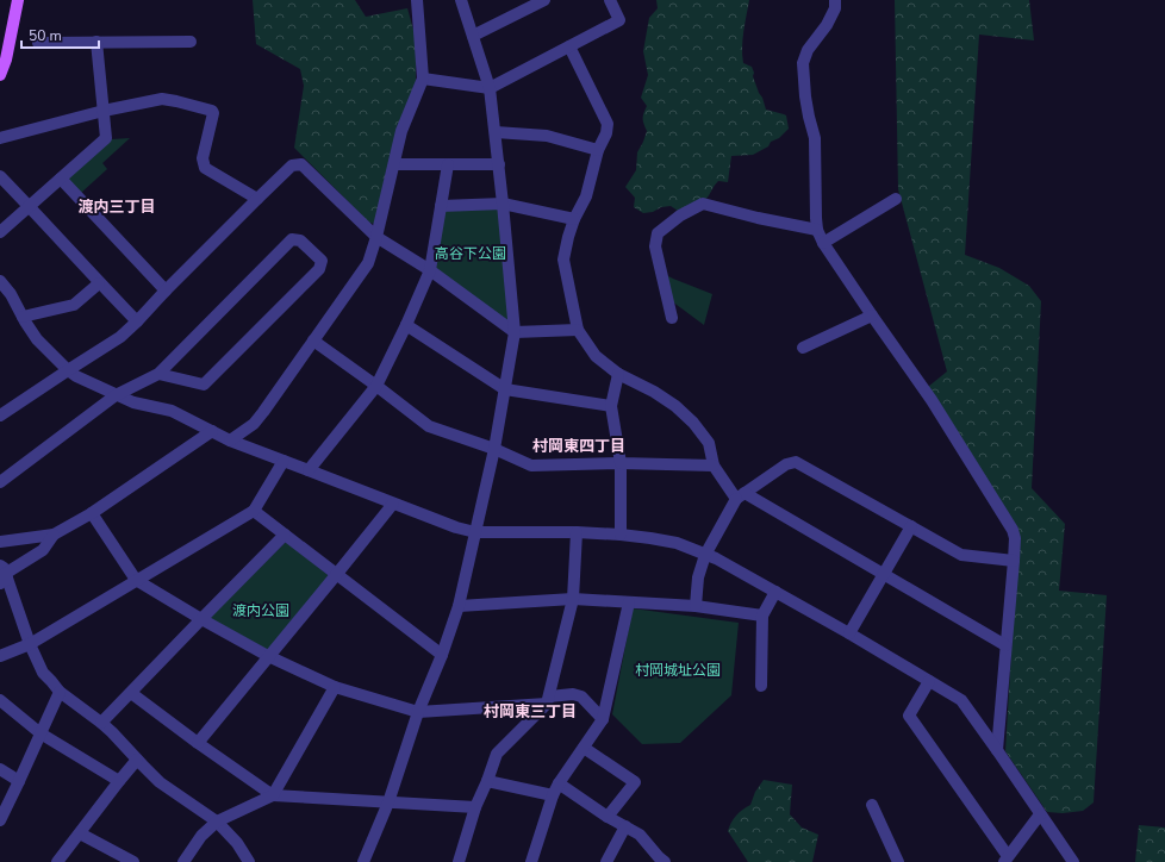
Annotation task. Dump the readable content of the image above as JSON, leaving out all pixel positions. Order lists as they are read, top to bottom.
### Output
{
  "districts": ["渡内三丁目", "村岡東四丁目", "村岡東三丁目"],
  "parks": ["高谷下公園", "渡内公園", "村岡城址公園"],
  "scale_bar": "50 m"
}
